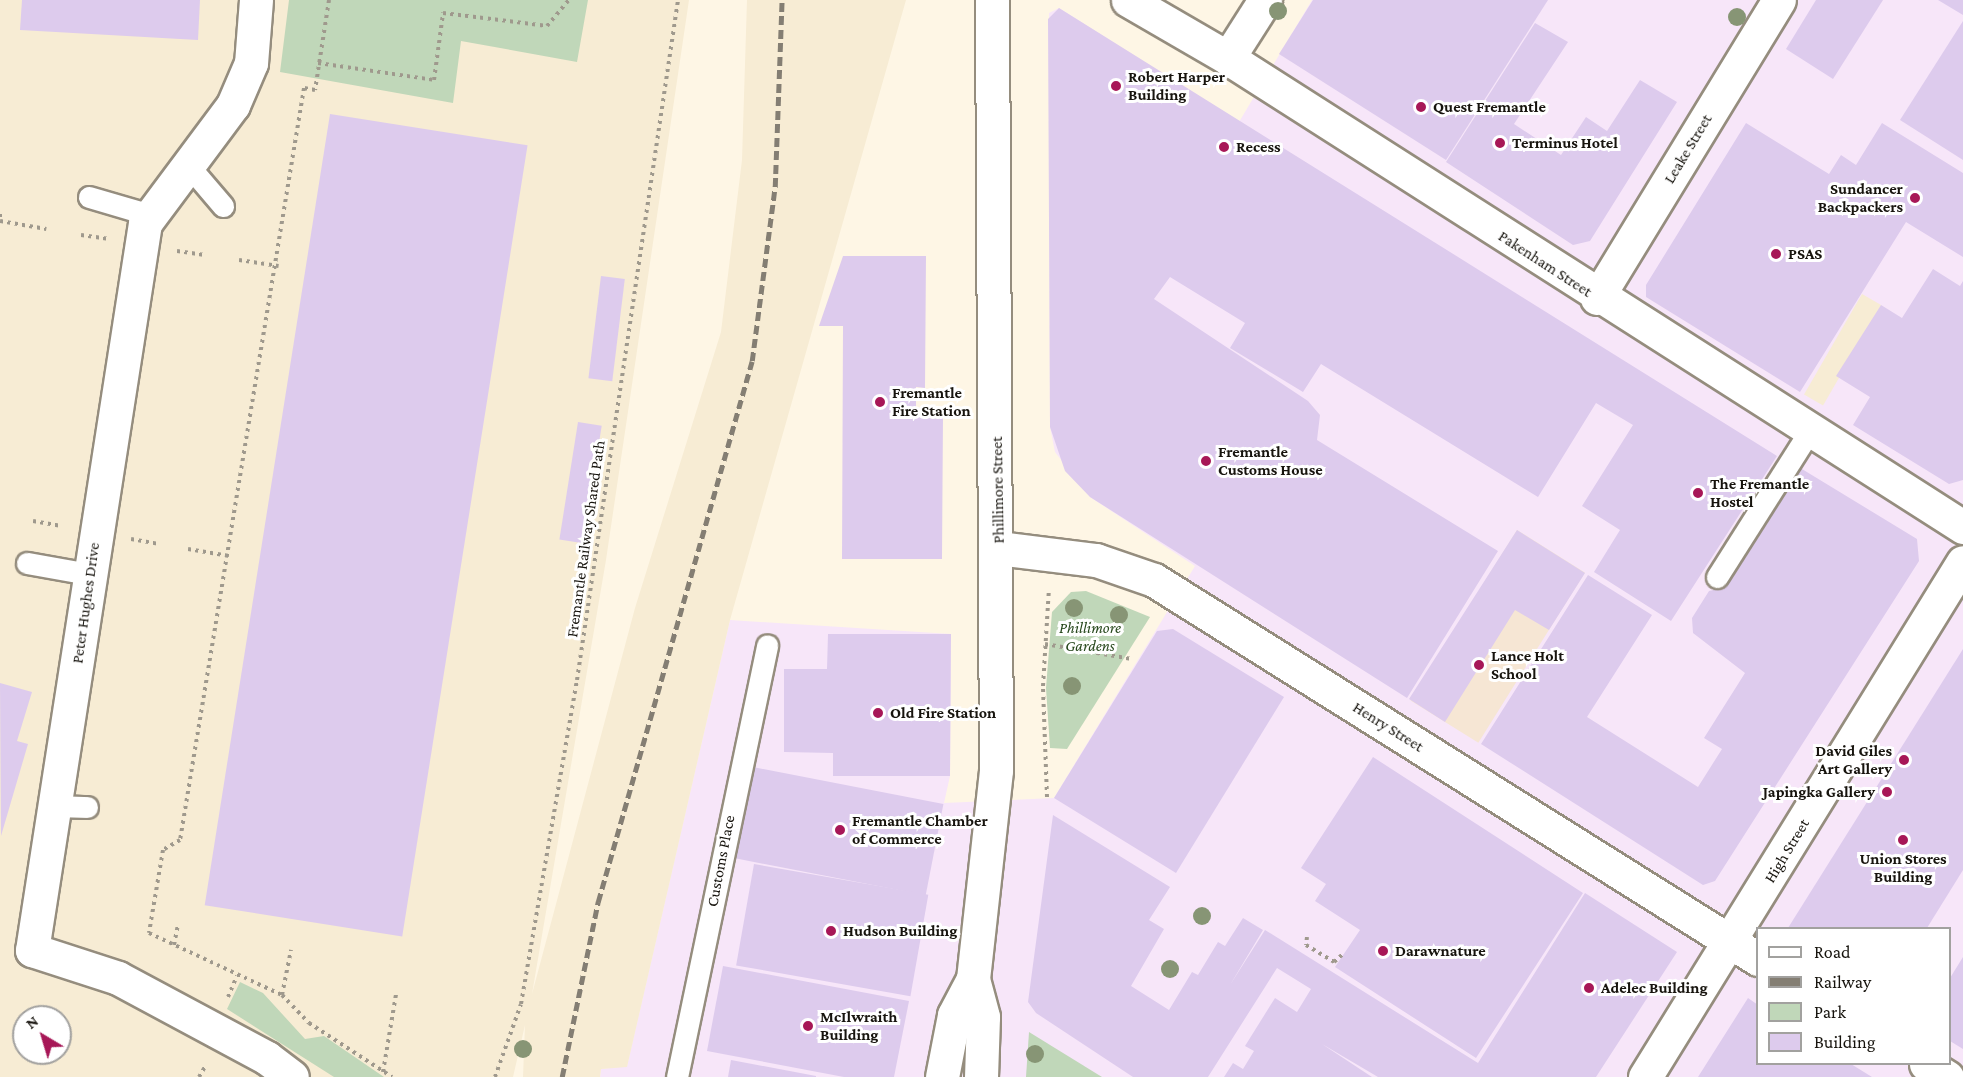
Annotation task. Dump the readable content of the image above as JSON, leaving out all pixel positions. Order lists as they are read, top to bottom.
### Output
{
  "streets": {
    "street": [
      "Leake Street",
      "Pakenham Street",
      "Phillimore Street",
      "Peter Hughes Drive",
      "Henry Street",
      "High Street"
    ],
    "lane": ["Customs Place"],
    "path": ["Fremantle Railway Shared Path"]
  },
  "crossings": [
    ["Leake Street", "Pakenham Street"],
    ["Phillimore Street", "Henry Street"],
    ["Henry Street", "High Street"]
  ],
  "parks": ["Phillimore Gardens"],
  "places": [
    "Robert Harper Building",
    "Quest Fremantle",
    "Terminus Hotel",
    "Recess",
    "Sundancer Backpackers",
    "PSAS",
    "Fremantle Fire Station",
    "Fremantle Customs House",
    "The Fremantle Hostel",
    "Lance Holt School",
    "Old Fire Station",
    "David Giles Art Gallery",
    "Japingka Gallery",
    "Fremantle Chamber of Commerce",
    "Union Stores Building",
    "Hudson Building",
    "Darawnature",
    "Adelec Building",
    "McIlwraith Building"
  ],
  "legend": [
    "Road",
    "Railway",
    "Park",
    "Building"
  ],
  "north": "top left"
}
